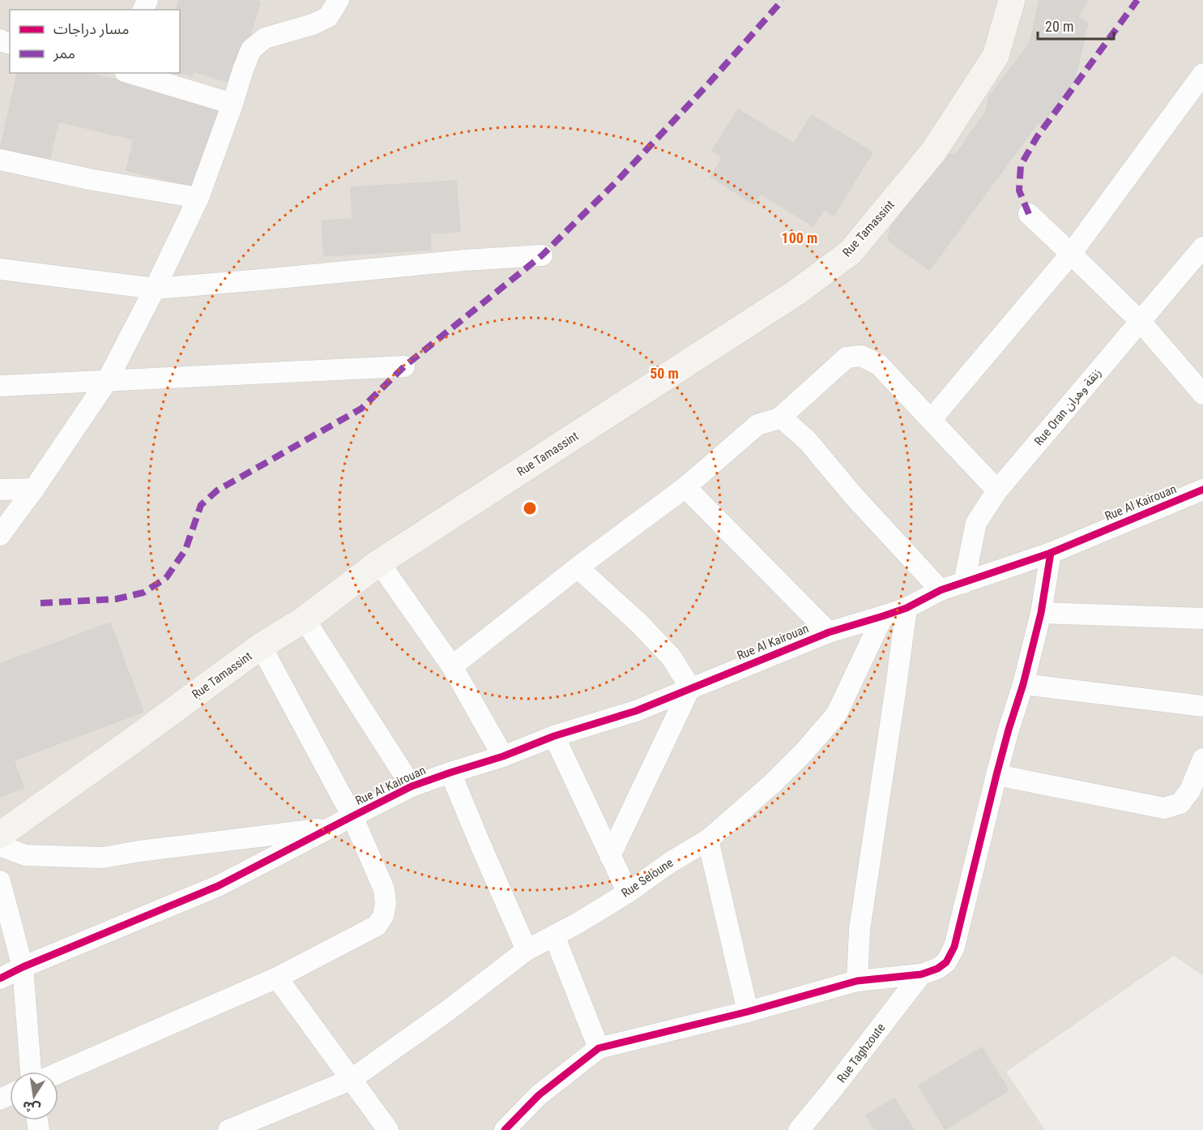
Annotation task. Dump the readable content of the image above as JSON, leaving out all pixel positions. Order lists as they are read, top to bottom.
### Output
{
  "streets": {
    "main road": ["Rue Tamassint"],
    "street": [
      "Rue Oran زنقة وهران",
      "Rue Al Kairouan",
      "Rue Seloune",
      "Rue Taghzoute"
    ]
  },
  "crossings": [
    ["Rue Oran زنقة وهران", "Rue Al Kairouan"],
    ["Rue Al Kairouan", "Rue Seloune"]
  ],
  "legend": ["مسار دراجات", "ممر"],
  "scale_bar": "20 m",
  "north": "bottom",
  "rings": ["100 m", "50 m"]
}
